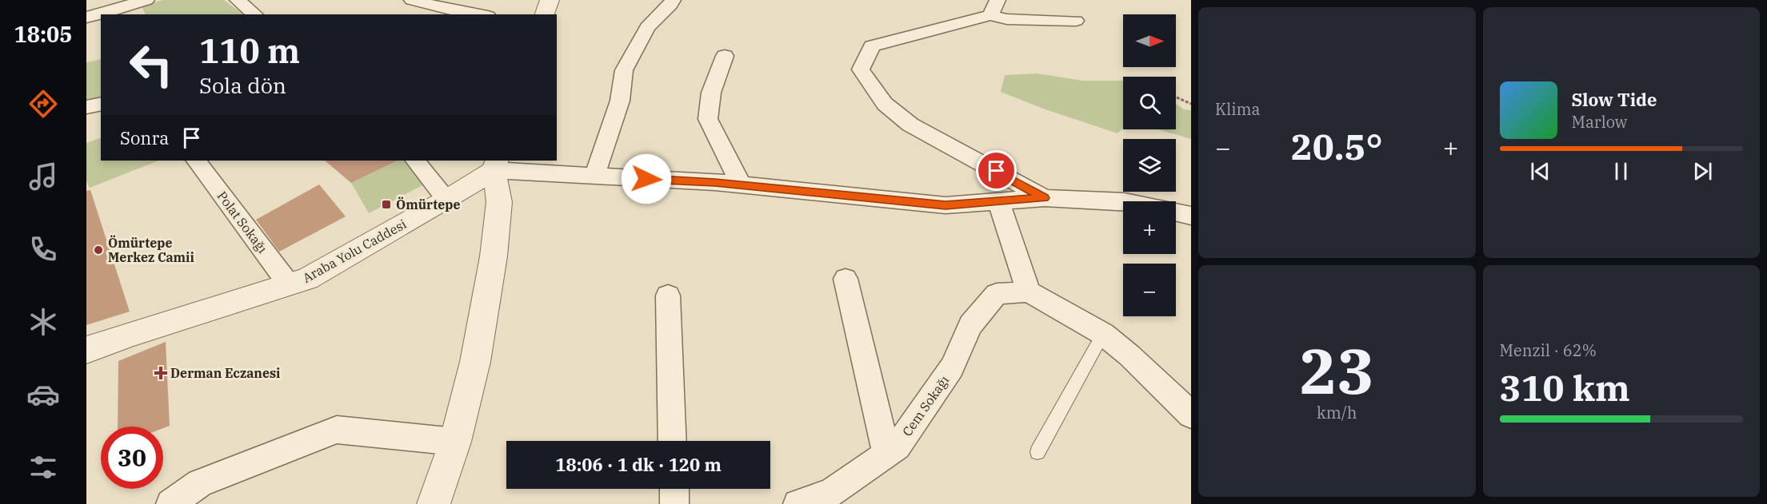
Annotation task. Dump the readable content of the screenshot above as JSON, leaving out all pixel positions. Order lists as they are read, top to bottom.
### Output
{
  "streets": {
    "street": ["Polat Sokağı", "Araba Yolu Caddesi", "Cem Sokağı"]
  },
  "crossings": [
    ["Polat Sokağı", "Araba Yolu Caddesi"]
  ],
  "places": {
    "transit": ["Ömürtepe"],
    "other": ["Ömürtepe Merkez Camii"],
    "health": ["Derman Eczanesi"]
  },
  "north": "right",
  "page": {
    "tabs": "18:05",
    "tile": [
      "Klima",
      ["23", "km/h"],
      ["Menzil · 62%", "310 km"]
    ],
    "map_buttons": ["+", "−"],
    "turn": ["110 m", "Sola dön"],
    "song": ["Slow Tide", "Marlow"],
    "then": "Sonra",
    "heat": ["−", "20.5°", "+"],
    "limit": "30",
    "trip": "18:06 · 1 dk · 120 m"
  }
}
